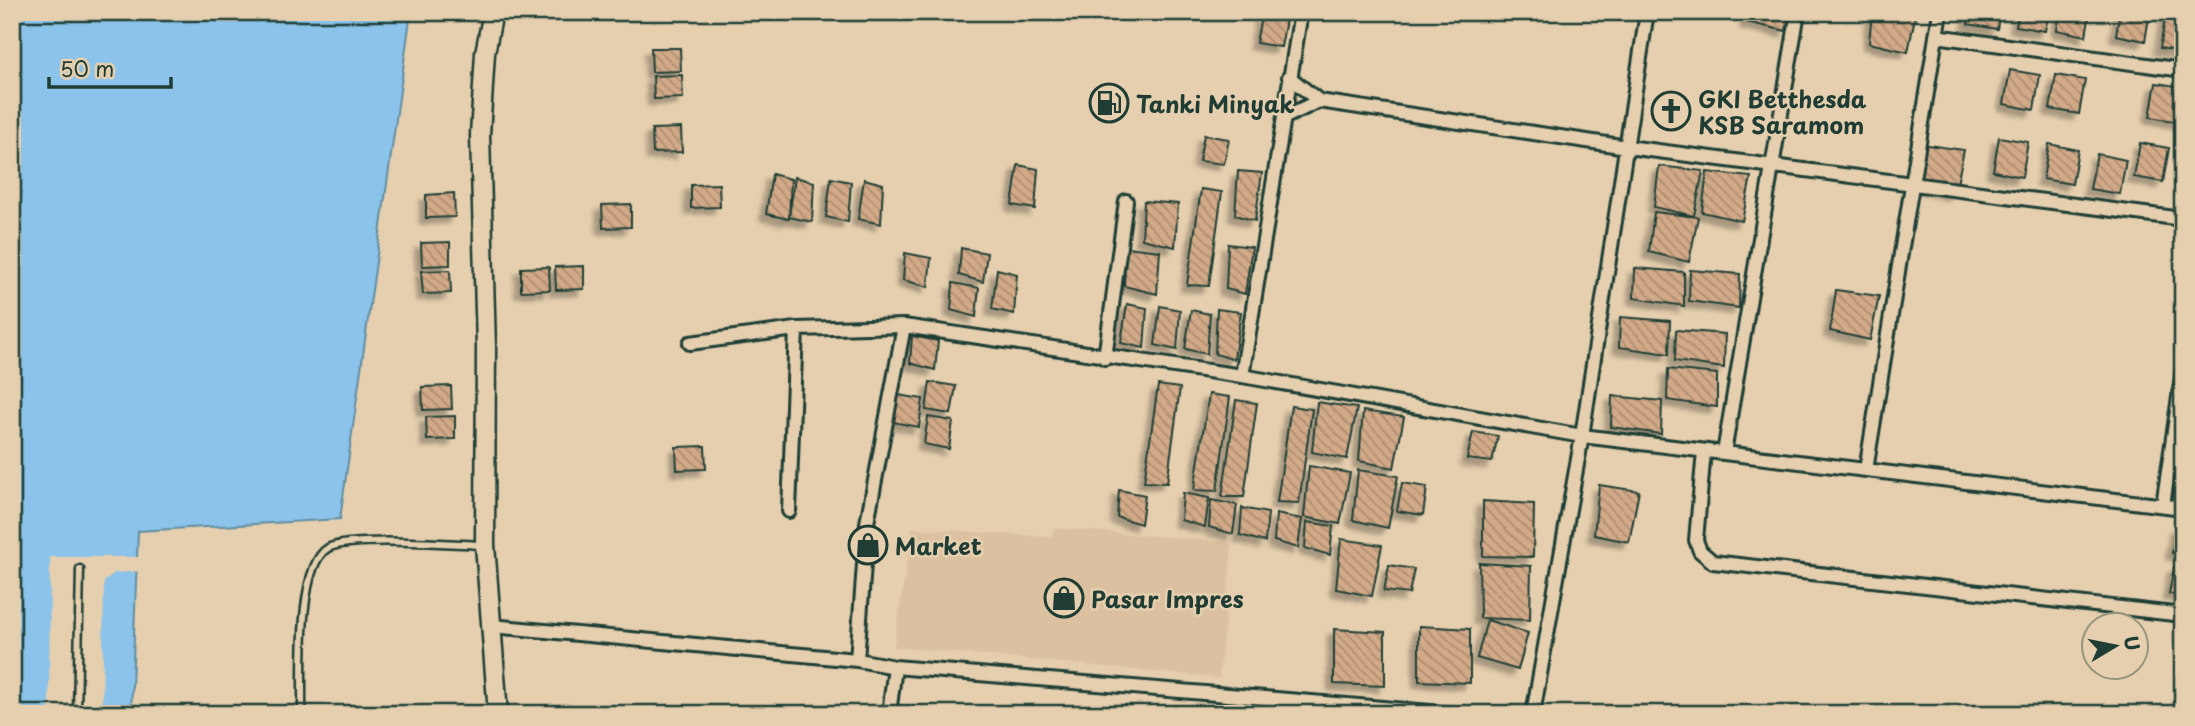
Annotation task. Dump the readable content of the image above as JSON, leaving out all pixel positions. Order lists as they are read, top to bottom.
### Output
{
  "places": {
    "fuel station": ["Tanki Minyak"],
    "church": ["GKI Betthesda KSB Saramom"],
    "shop": ["Market", "Pasar Impres"]
  },
  "scale_bar": "50 m",
  "north": "right"
}
